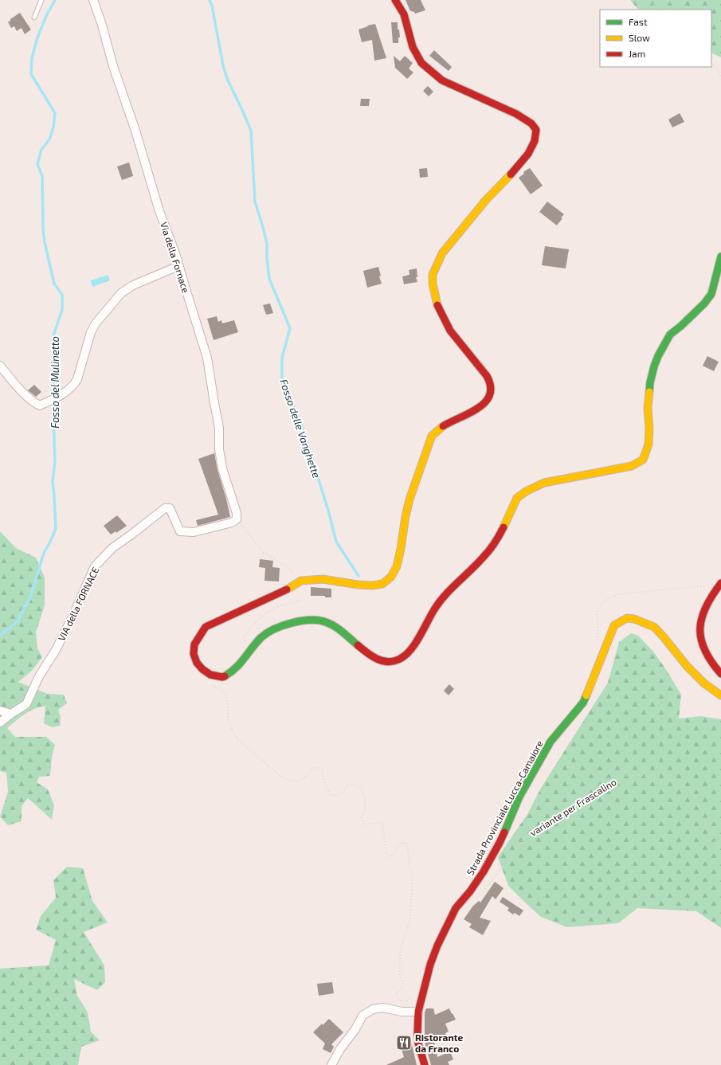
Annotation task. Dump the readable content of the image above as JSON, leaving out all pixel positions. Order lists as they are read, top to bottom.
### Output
{
  "streets": {
    "main road": ["Strada Provinciale Lucca-Camaiore"],
    "street": ["Via della Fornace", "VIA della FORNACE"],
    "path": ["variante per Frascalino"]
  },
  "crossings": [
    ["Via della Fornace", "VIA della FORNACE"]
  ],
  "water": ["Fosso del Mulinetto", "Fosso delle Vanghette"],
  "places": {
    "restaurant": ["Ristorante da Franco"]
  },
  "legend": ["Fast", "Slow", "Jam"]
}
